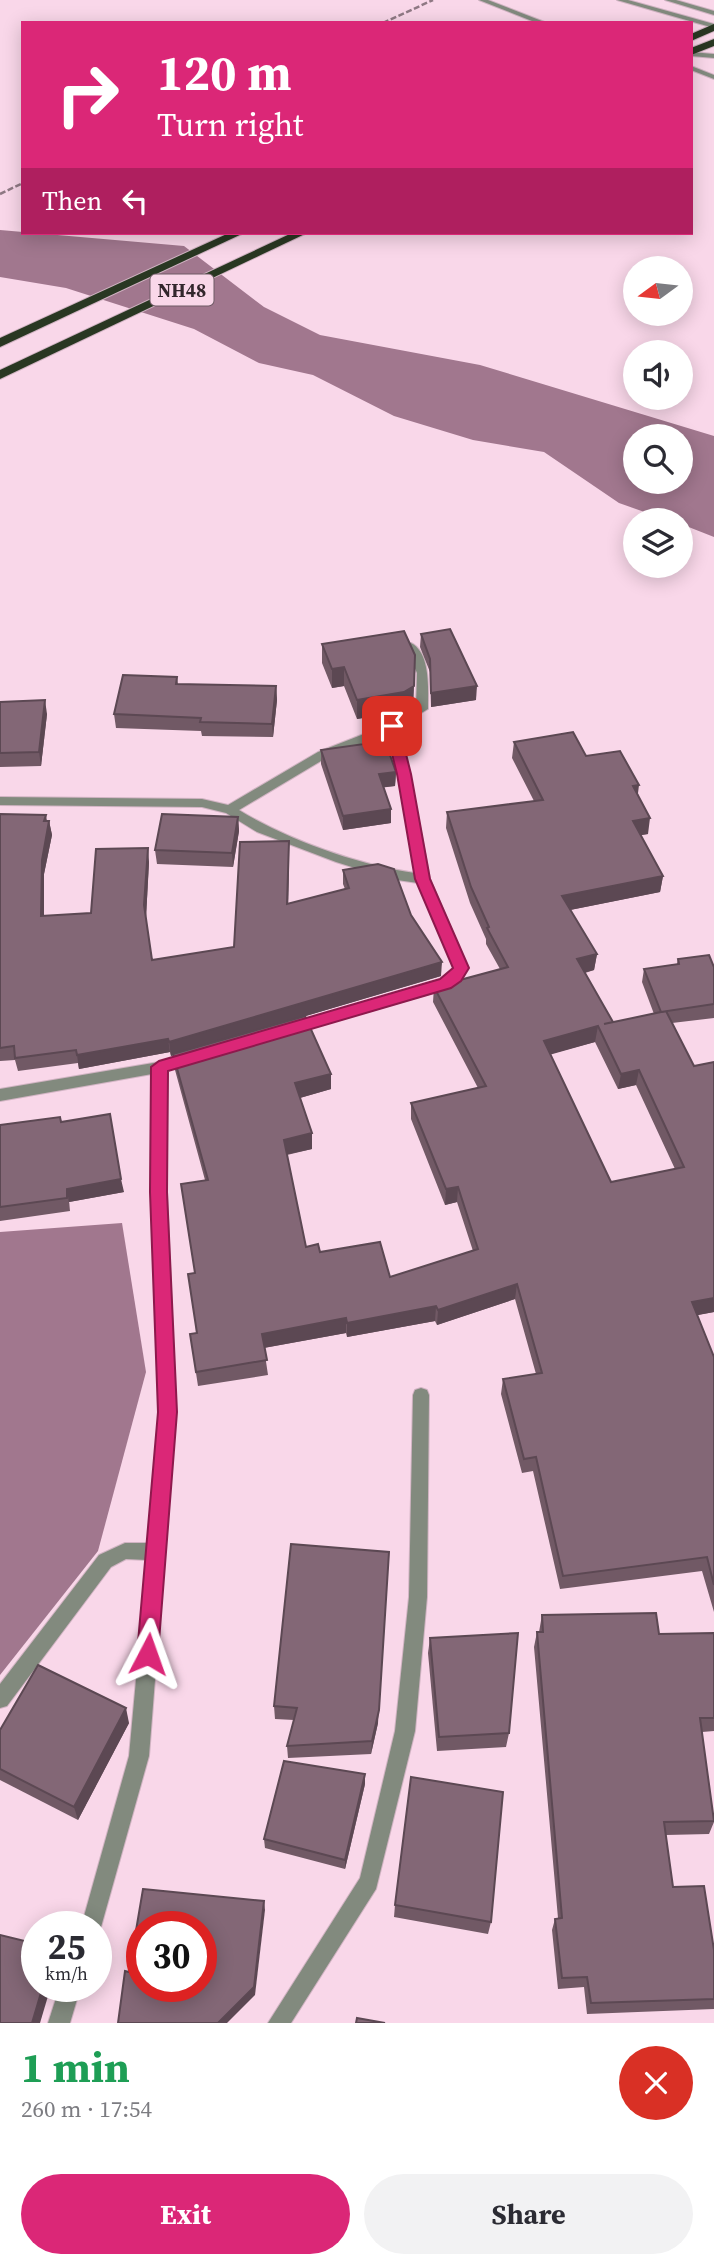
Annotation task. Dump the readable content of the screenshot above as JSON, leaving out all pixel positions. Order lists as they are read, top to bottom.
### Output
{
  "streets": {
    "highway": ["NH48"]
  },
  "north": "left",
  "page": {
    "turn": ["120 m", "Turn right"],
    "then": "Then",
    "speed": "25 km/h",
    "limit": "30",
    "heading": ["1 min", "260 m · 17:54"],
    "buttons": ["Exit", "Share"]
  }
}
